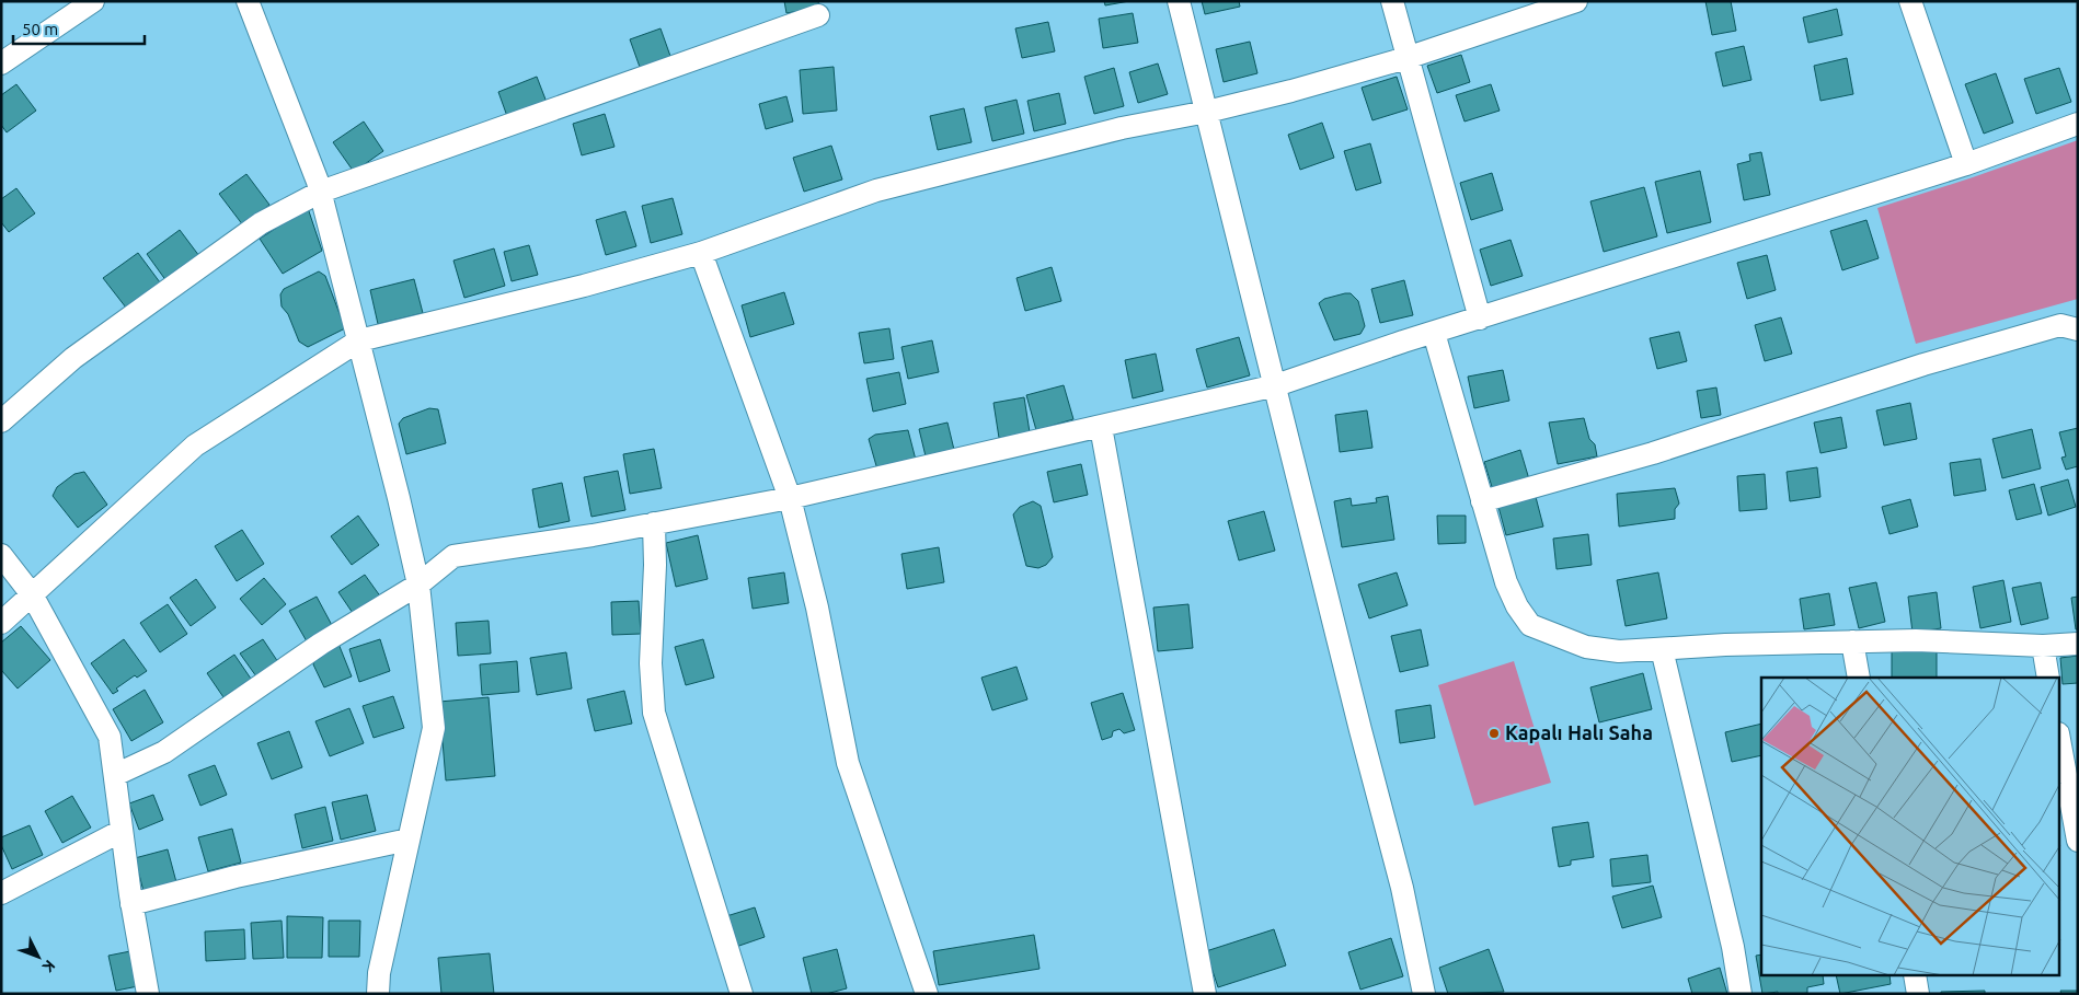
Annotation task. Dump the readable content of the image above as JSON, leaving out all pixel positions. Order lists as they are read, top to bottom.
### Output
{
  "places": ["Kapalı Halı Saha"],
  "scale_bar": "50 m",
  "north": "bottom right"
}
